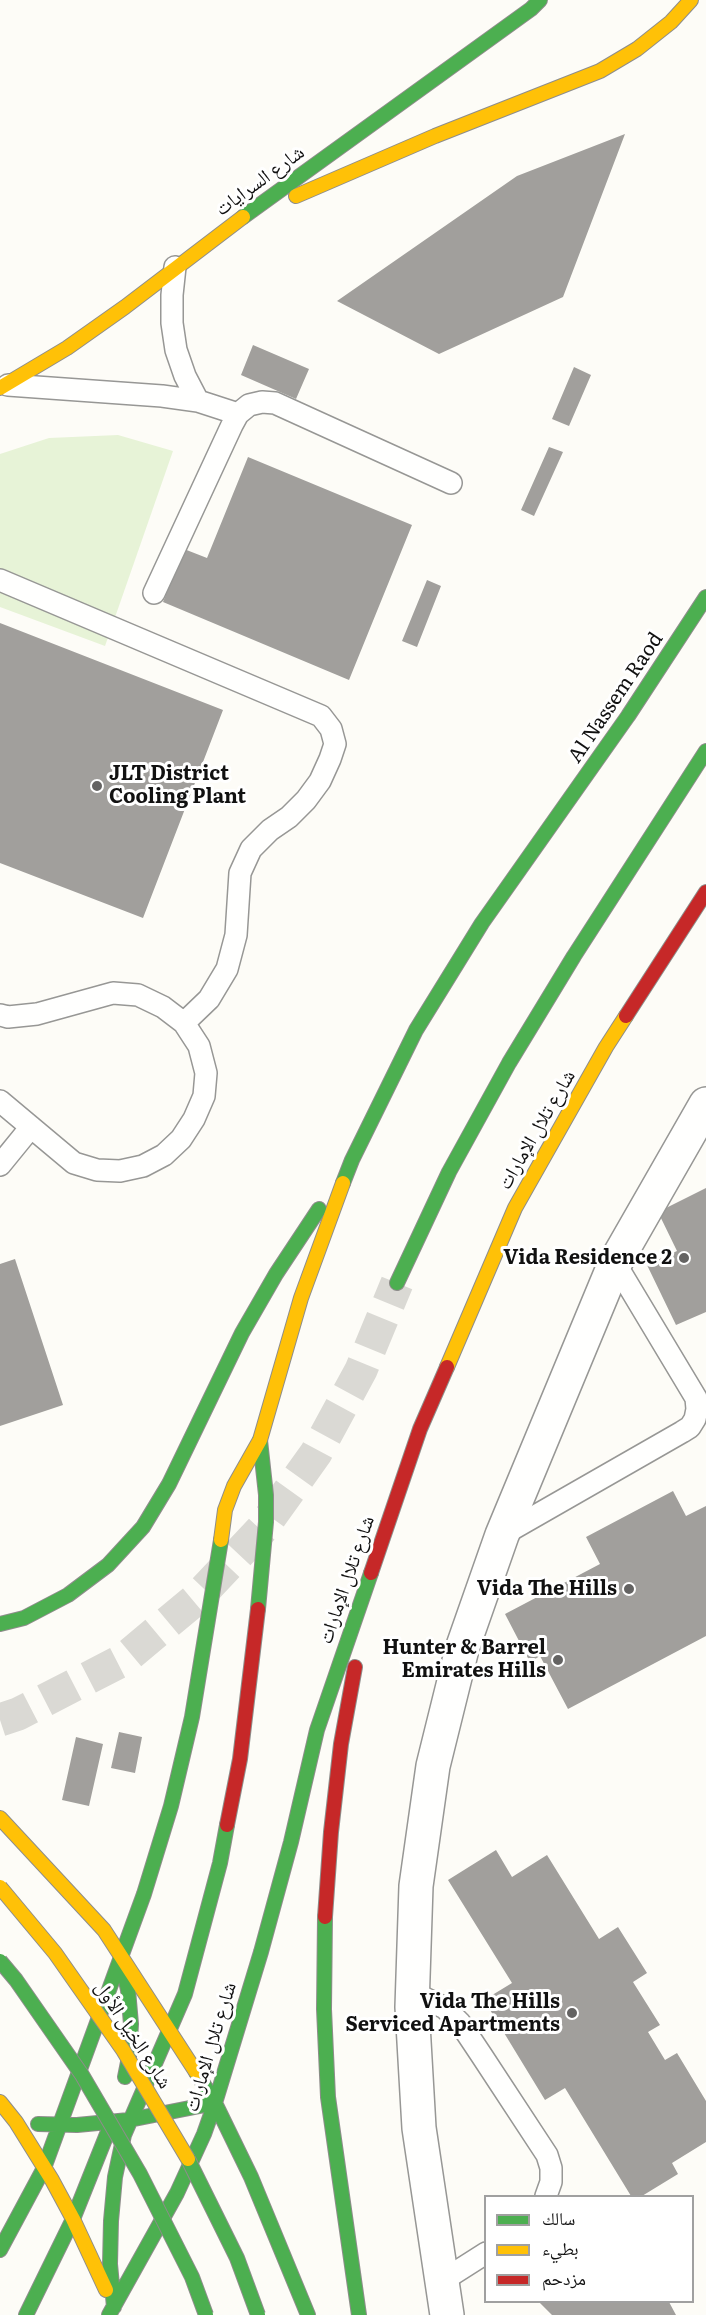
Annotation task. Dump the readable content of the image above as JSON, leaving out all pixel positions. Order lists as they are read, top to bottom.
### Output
{
  "streets": {
    "main road": [
      "شارع السرايات",
      "Al Nassem Raod",
      "شارع تلال الإمارات",
      "شارع الخيل الأول"
    ]
  },
  "places": [
    "JLT District Cooling Plant",
    "Vida Residence 2",
    "Vida The Hills",
    "Hunter & Barrel Emirates Hills",
    "Vida The Hills Serviced Apartments"
  ],
  "legend": ["سالك", "بطيء", "مزدحم"]
}
